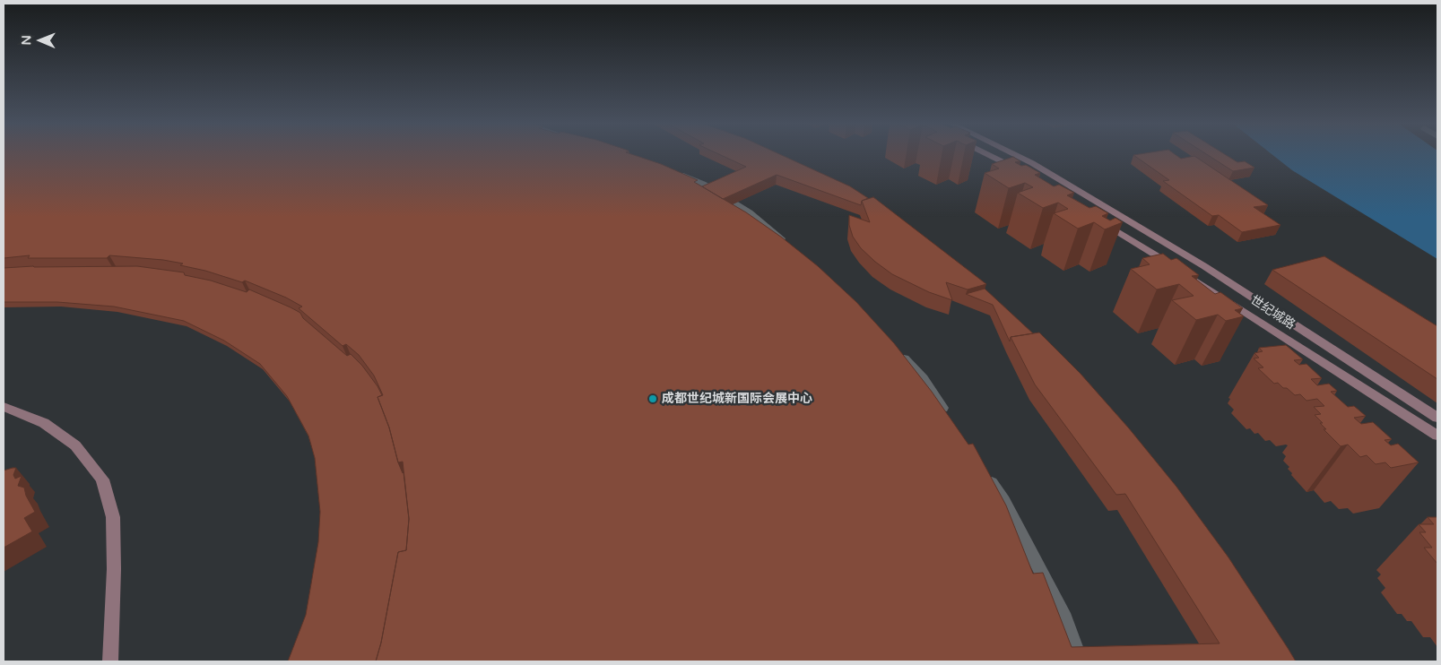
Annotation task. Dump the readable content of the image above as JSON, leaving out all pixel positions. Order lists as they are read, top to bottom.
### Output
{
  "streets": {
    "main road": ["世纪城路"]
  },
  "places": ["成都世纪城新国际会展中心"],
  "north": "left"
}
